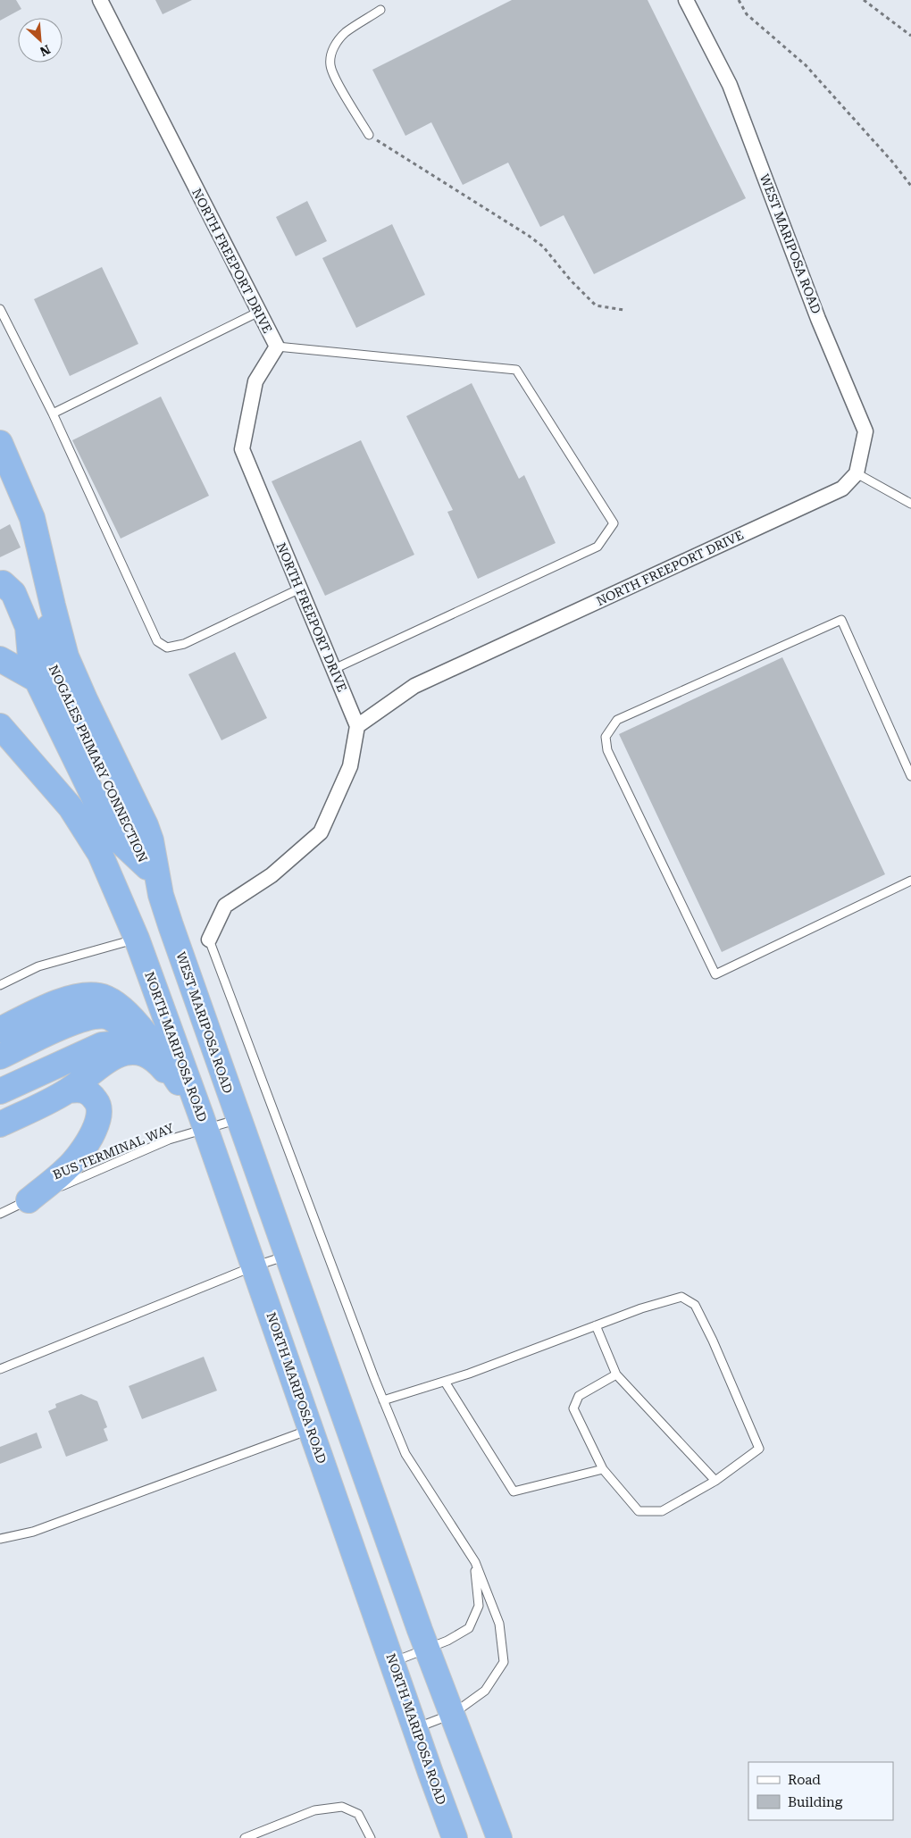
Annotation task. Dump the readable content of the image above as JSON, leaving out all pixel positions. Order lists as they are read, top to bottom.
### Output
{
  "streets": {
    "highway": ["WEST MARIPOSA ROAD", "NOGALES PRIMARY CONNECTION", "NORTH MARIPOSA ROAD"],
    "street": ["NORTH FREEPORT DRIVE"],
    "lane": ["BUS TERMINAL WAY"]
  },
  "crossings": [
    ["WEST MARIPOSA ROAD", "NORTH FREEPORT DRIVE"],
    ["WEST MARIPOSA ROAD", "NOGALES PRIMARY CONNECTION"],
    ["WEST MARIPOSA ROAD", "BUS TERMINAL WAY"],
    ["NORTH MARIPOSA ROAD", "BUS TERMINAL WAY"]
  ],
  "legend": ["Road", "Building"],
  "north": "bottom right"
}
